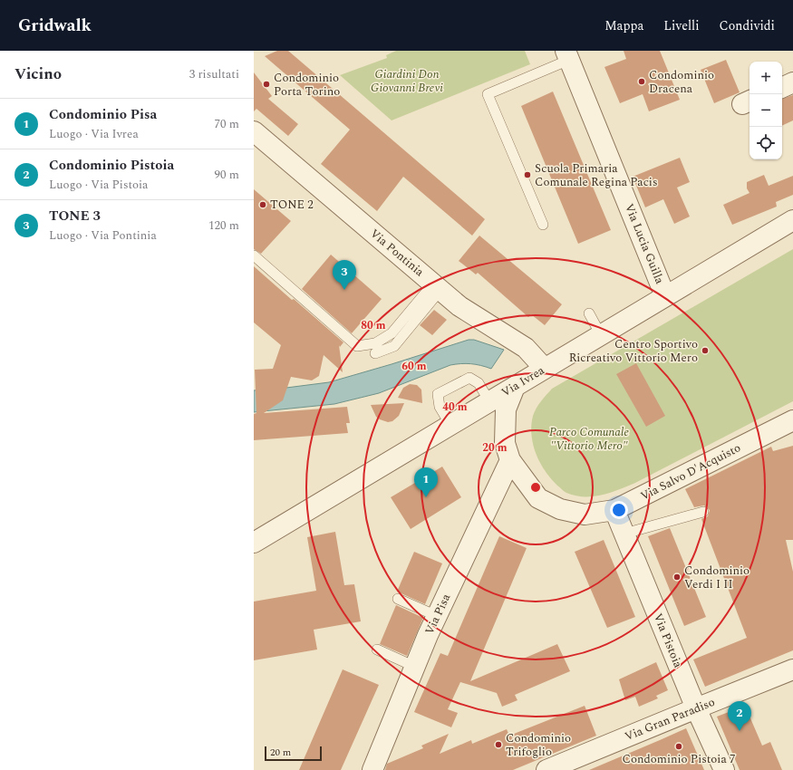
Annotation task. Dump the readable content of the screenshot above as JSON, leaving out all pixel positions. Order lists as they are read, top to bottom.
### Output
{
  "streets": {
    "street": [
      "Via Lucia Guilla",
      "Via Pontinia",
      "Via Ivrea",
      "Via Salvo D'Acquisto",
      "Via Pisa",
      "Via Pistoia",
      "Via Gran Paradiso"
    ]
  },
  "crossings": [
    ["Via Lucia Guilla", "Via Ivrea"],
    ["Via Pontinia", "Via Ivrea"],
    ["Via Ivrea", "Via Salvo D'Acquisto"],
    ["Via Salvo D'Acquisto", "Via Pisa"],
    ["Via Salvo D'Acquisto", "Via Pistoia"],
    ["Via Pistoia", "Via Gran Paradiso"]
  ],
  "parks": ["Giardini Don Giovanni Brevi", "Parco Comunale \"Vittorio Mero\""],
  "places": [
    "Condominio Dracena",
    "Condominio Porta Torino",
    "Scuola Primaria Comunale Regina Pacis",
    "TONE 2",
    "Centro Sportivo Ricreativo Vittorio Mero",
    "Condominio Verdi I II",
    "Condominio Trifoglio",
    "Condominio Pistoia 7"
  ],
  "scale_bar": "20 m",
  "page": {
    "header": "Gridwalk",
    "nav": ["Mappa", "Livelli", "Condividi"],
    "heading": ["Vicino", "3 risultati"],
    "map_buttons": ["+", "−"],
    "list": [
      {
        "mark": "1",
        "name": "Condominio Pisa",
        "note": "Luogo · Via Ivrea",
        "value": "70 m"
      },
      {
        "mark": "2",
        "name": "Condominio Pistoia",
        "note": "Luogo · Via Pistoia",
        "value": "90 m"
      },
      {
        "mark": "3",
        "name": "TONE 3",
        "note": "Luogo · Via Pontinia",
        "value": "120 m"
      }
    ],
    "pins": ["3", "1", "2"],
    "scale": "20 m"
  },
  "rings": [
    "80 m",
    "60 m",
    "40 m",
    "20 m"
  ]
}
